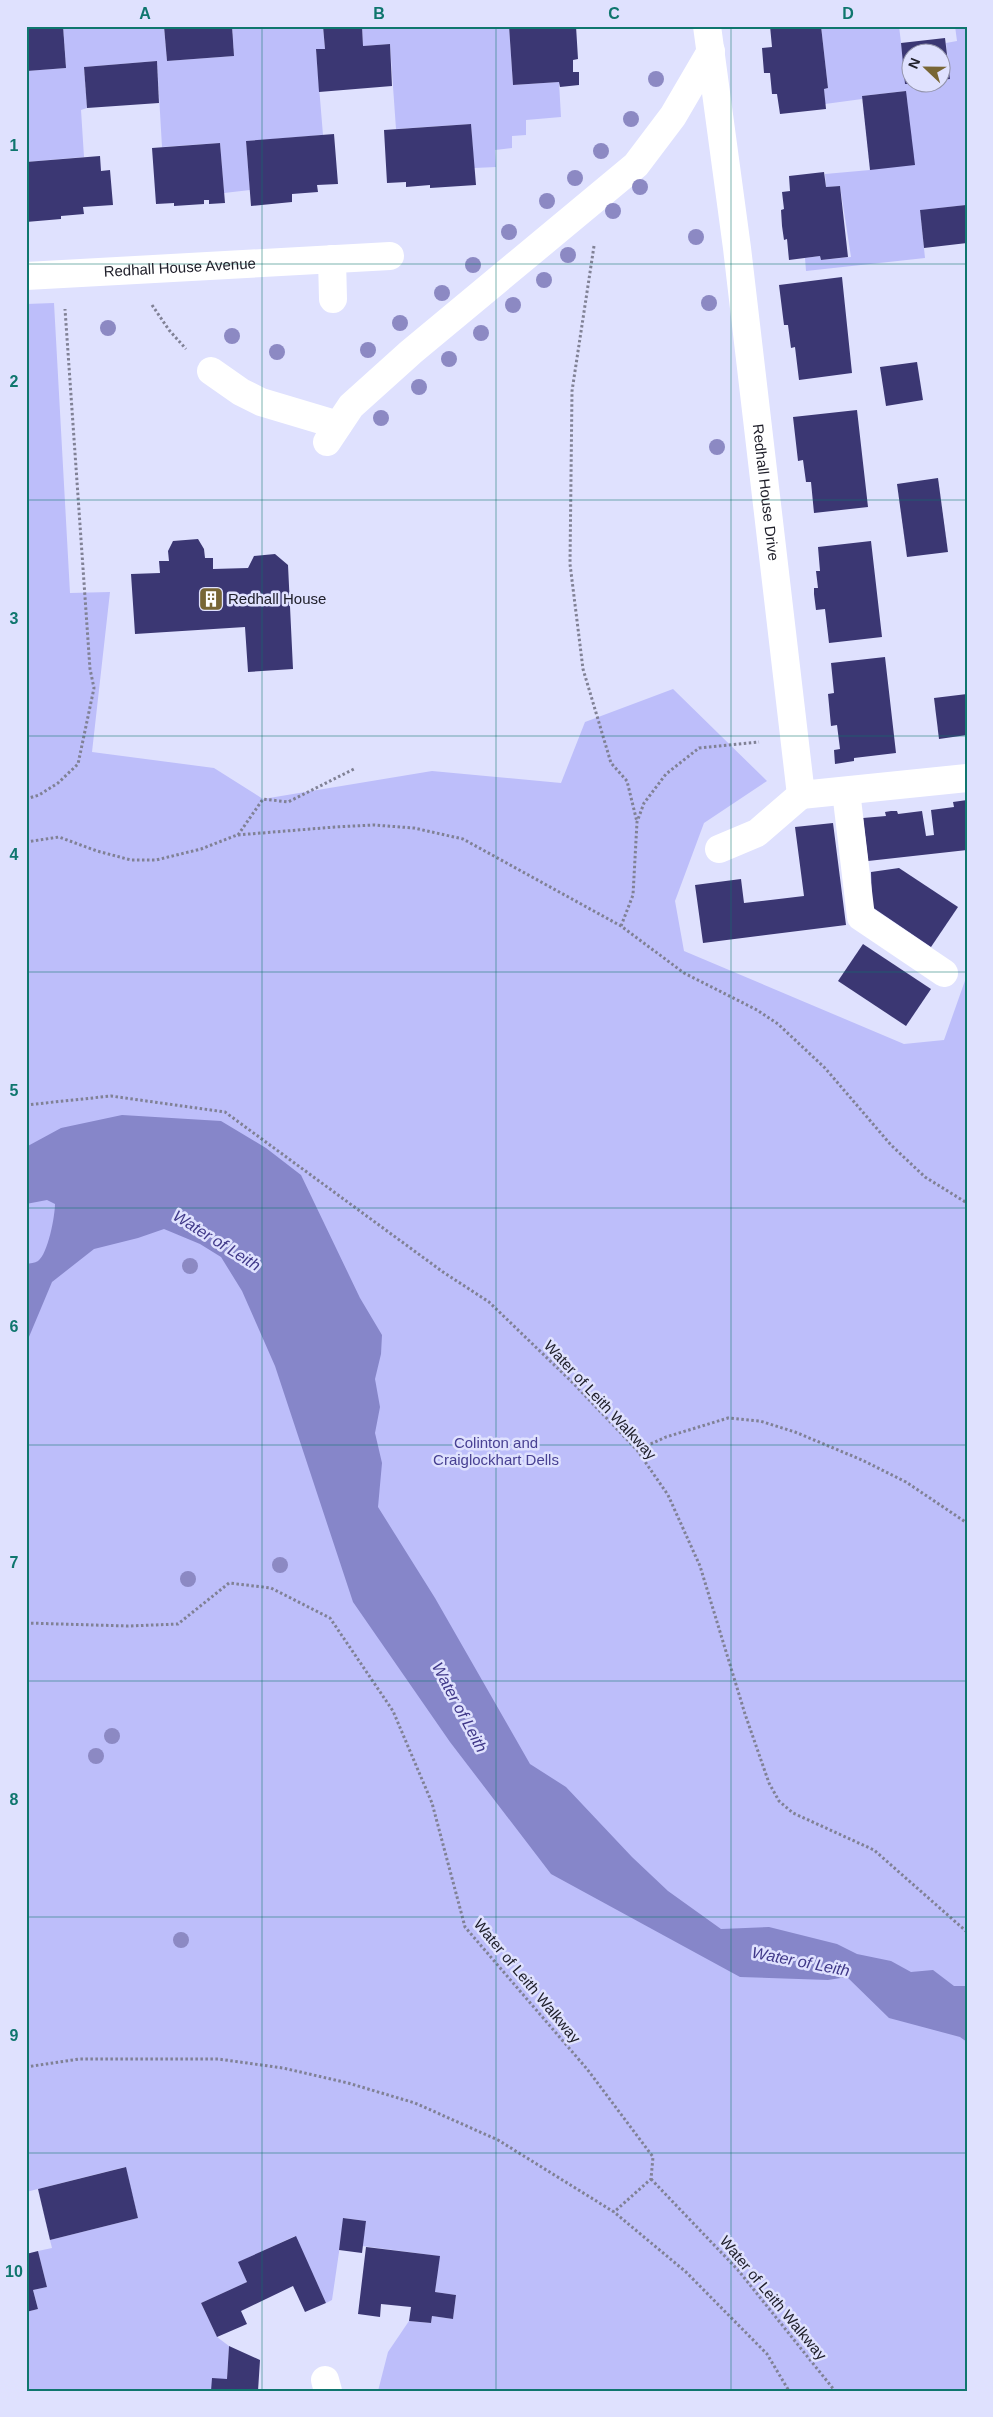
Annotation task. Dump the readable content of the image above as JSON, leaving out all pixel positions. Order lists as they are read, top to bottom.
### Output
{
  "streets": {
    "street": ["Redhall House Avenue", "Redhall House Drive"],
    "path": ["Water of Leith Walkway"]
  },
  "water": ["Water of Leith"],
  "parks": ["Colinton and Craiglockhart Dells"],
  "places": {
    "building": ["Redhall House"]
  },
  "north": "left",
  "grid": {
    "columns": [
      "A",
      "B",
      "C",
      "D"
    ],
    "rows": [
      "1",
      "2",
      "3",
      "4",
      "5",
      "6",
      "7",
      "8",
      "9",
      "10"
    ]
  }
}
